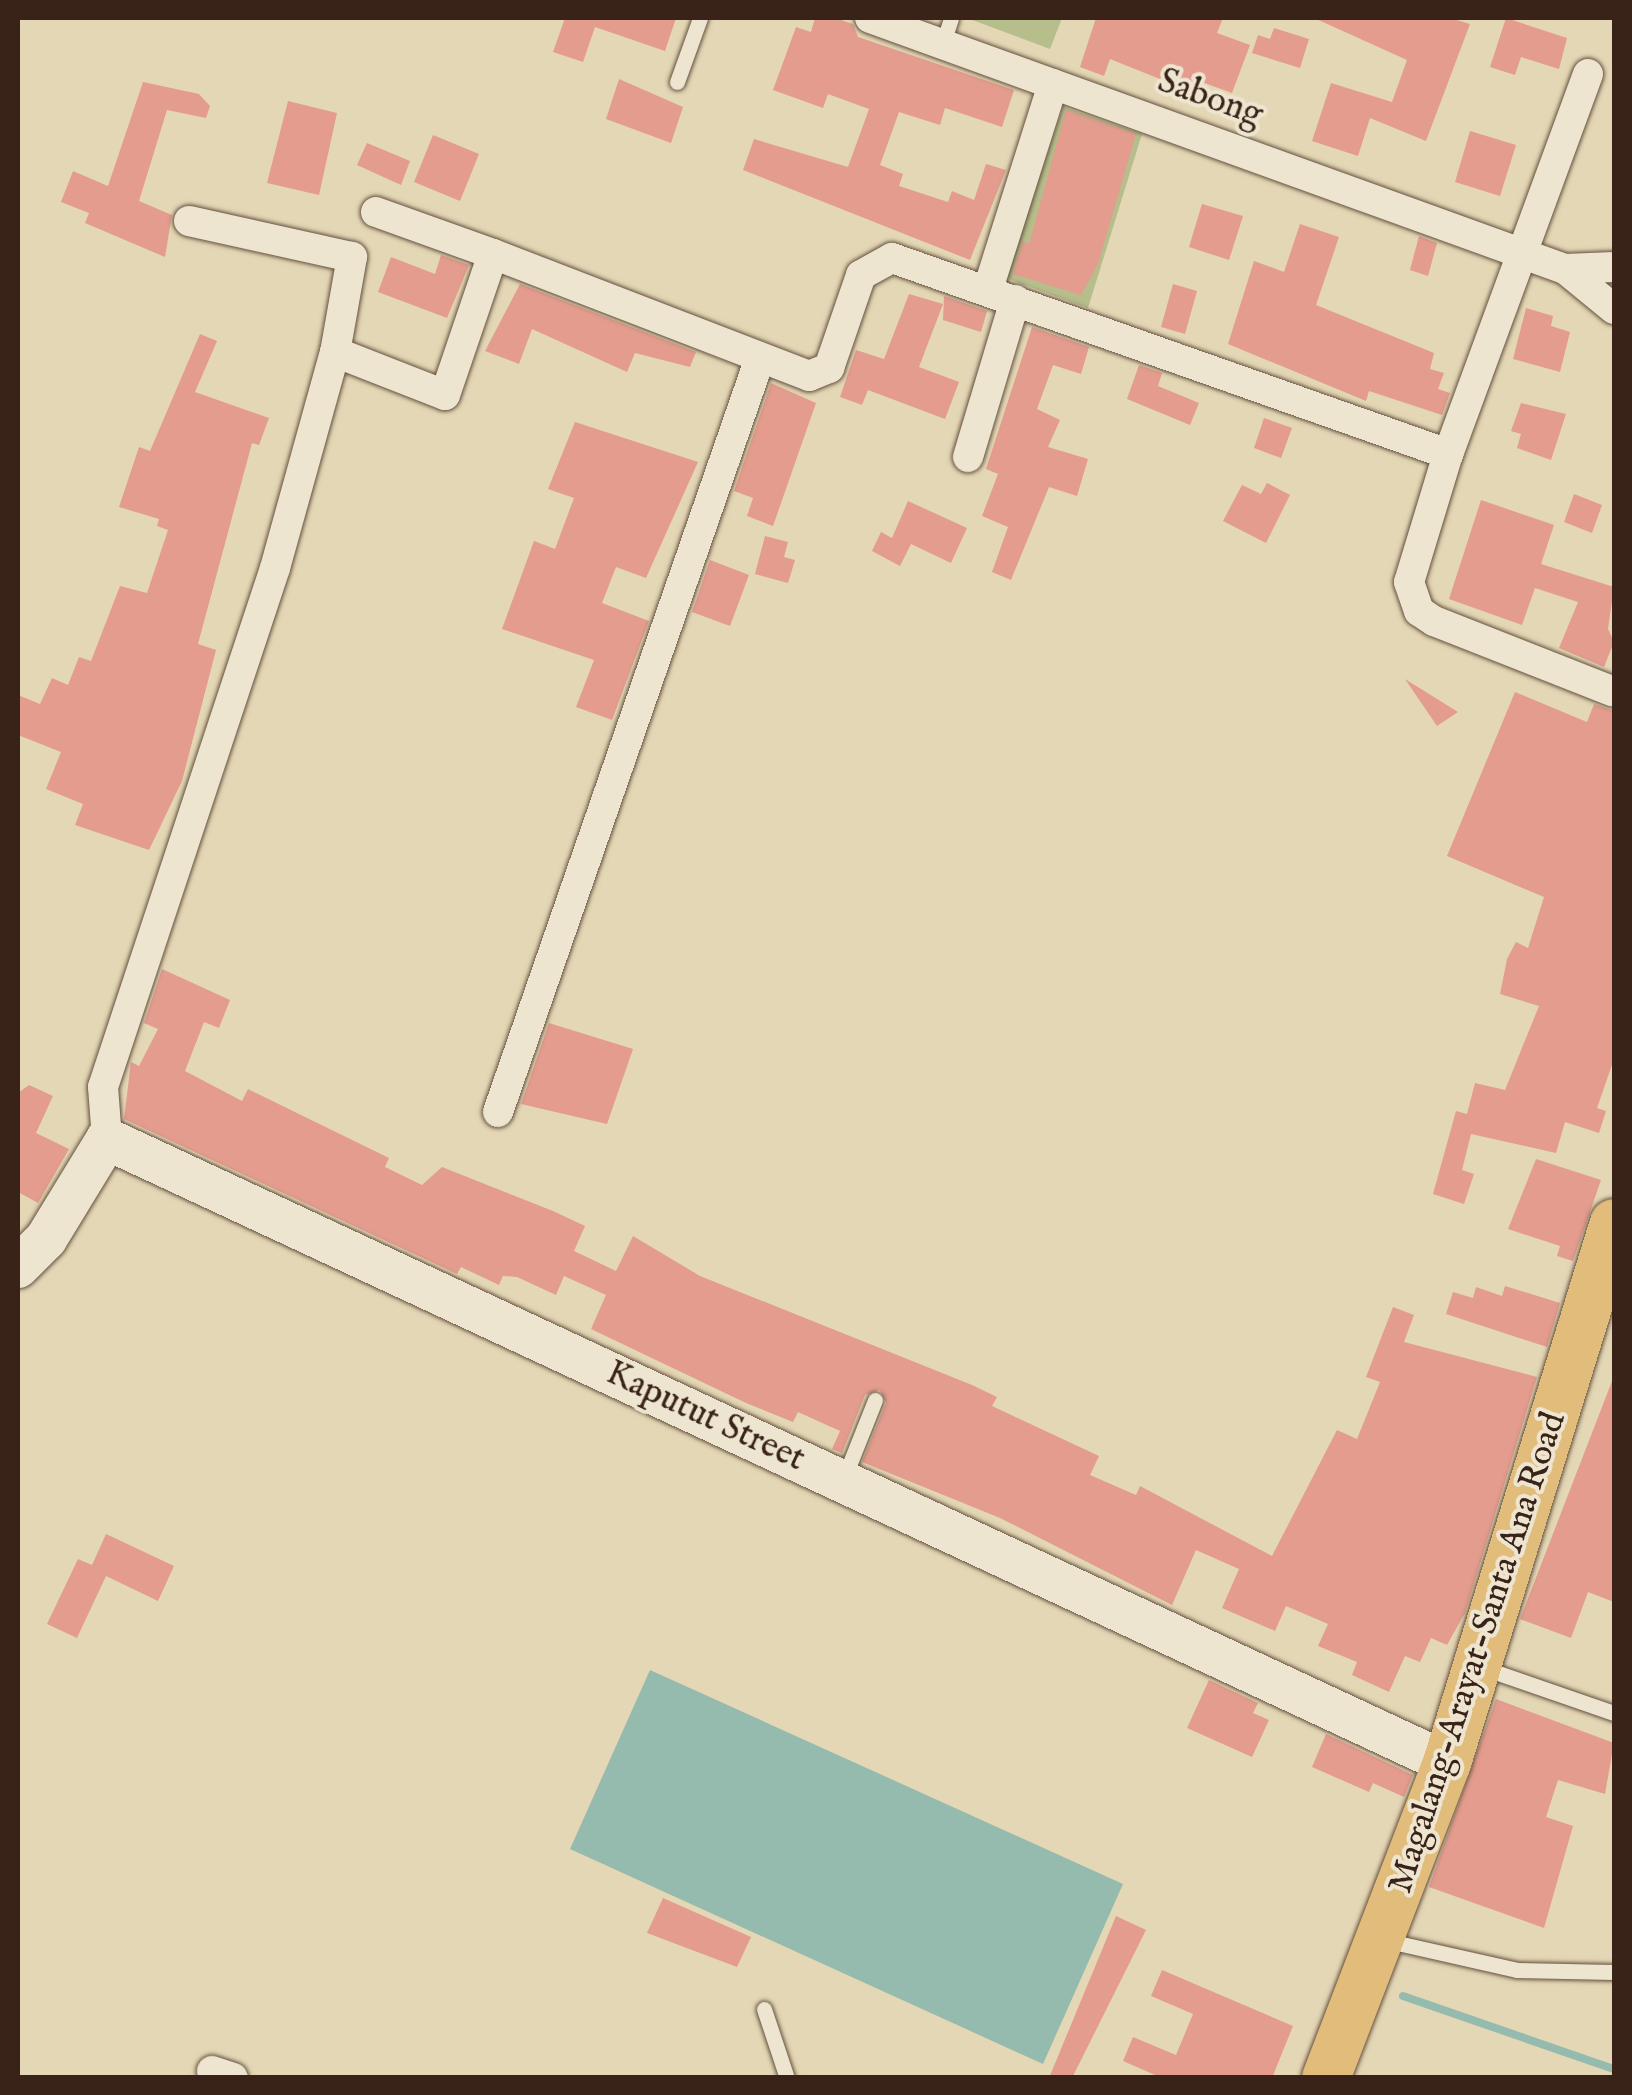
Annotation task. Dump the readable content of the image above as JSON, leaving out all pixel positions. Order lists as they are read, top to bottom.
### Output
{
  "streets": {
    "main road": ["Magalang-Arayat-Santa Ana Road"],
    "street": ["Sabong", "Kaputut Street"]
  },
  "crossings": [
    ["Kaputut Street", "Magalang-Arayat-Santa Ana Road"]
  ]
}
